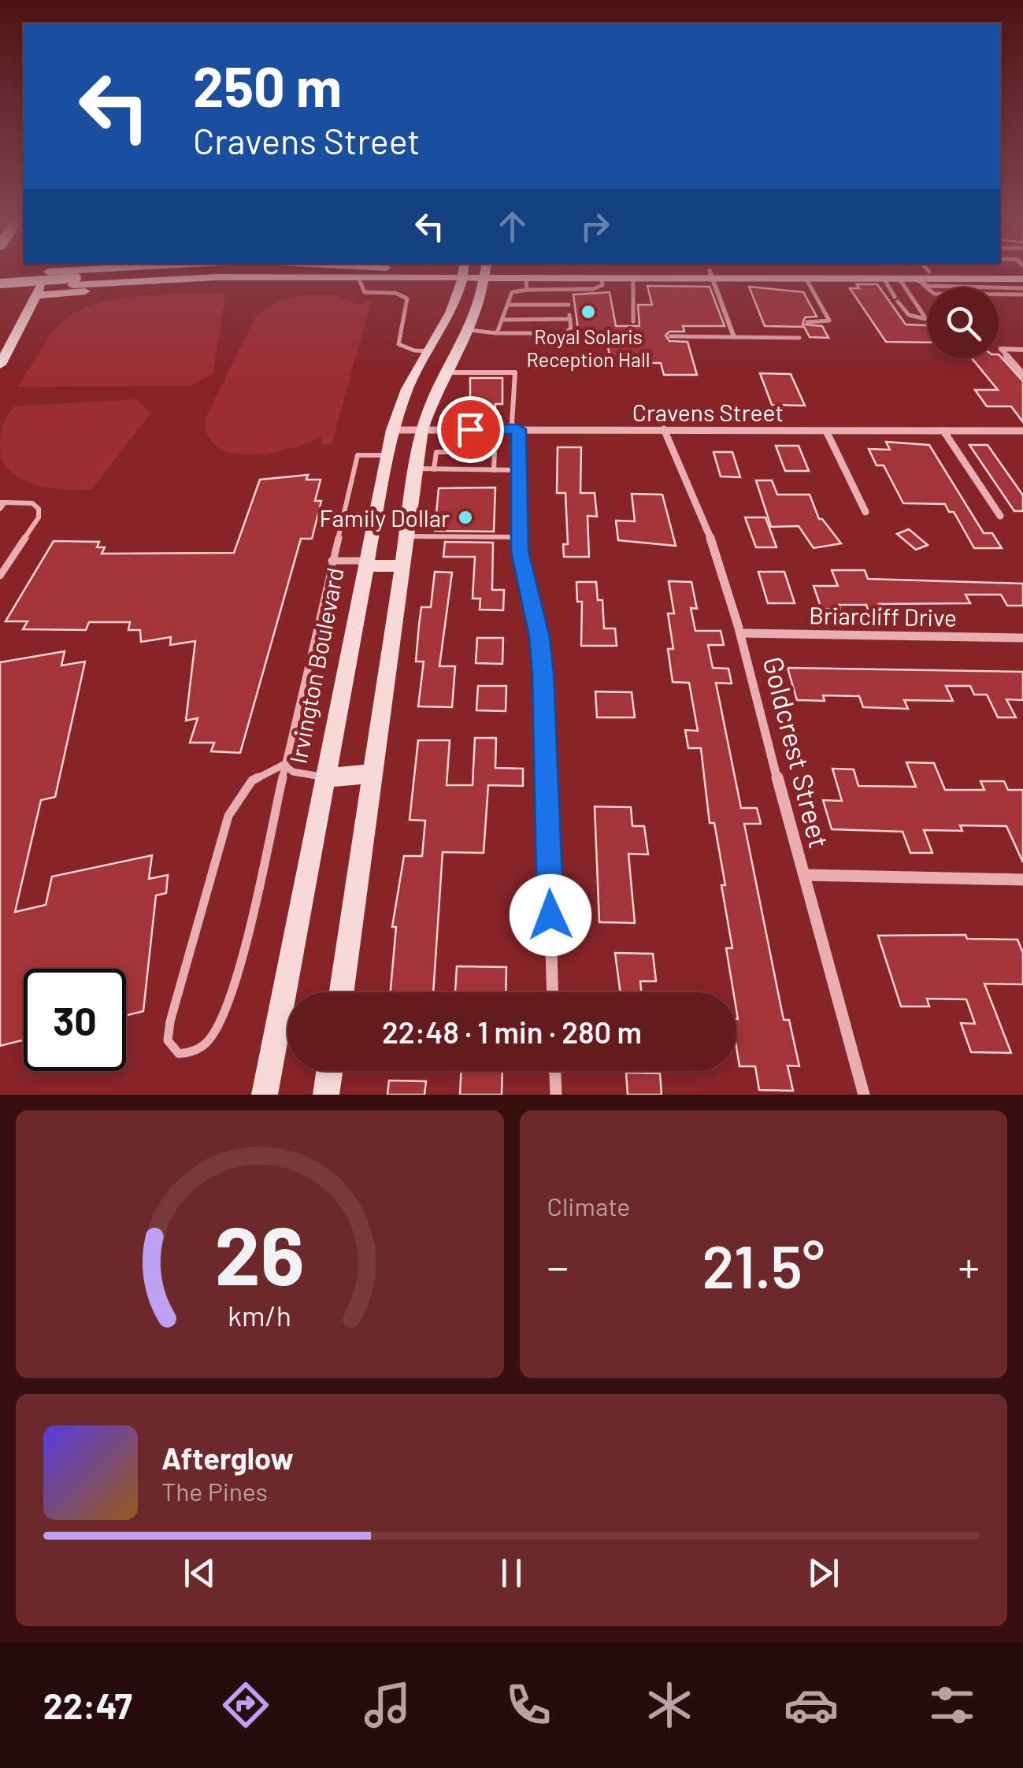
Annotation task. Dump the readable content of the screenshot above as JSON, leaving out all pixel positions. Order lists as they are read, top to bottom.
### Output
{
  "streets": {
    "main road": ["Irvington Boulevard"],
    "street": ["Cravens Street", "Briarcliff Drive", "Goldcrest Street"]
  },
  "crossings": [
    ["Cravens Street", "Irvington Boulevard"],
    ["Cravens Street", "Goldcrest Street"],
    ["Briarcliff Drive", "Goldcrest Street"]
  ],
  "places": ["Royal Solaris Reception Hall", "Family Dollar"],
  "page": {
    "turn": ["250 m", "Cravens Street"],
    "limit": "30",
    "trip": "22:48 · 1 min · 280 m",
    "tile": "Climate",
    "heat": ["−", "21.5°", "+"],
    "song": ["Afterglow", "The Pines"],
    "tabs": "22:47",
    "gauge": ["26", "km/h"]
  }
}
